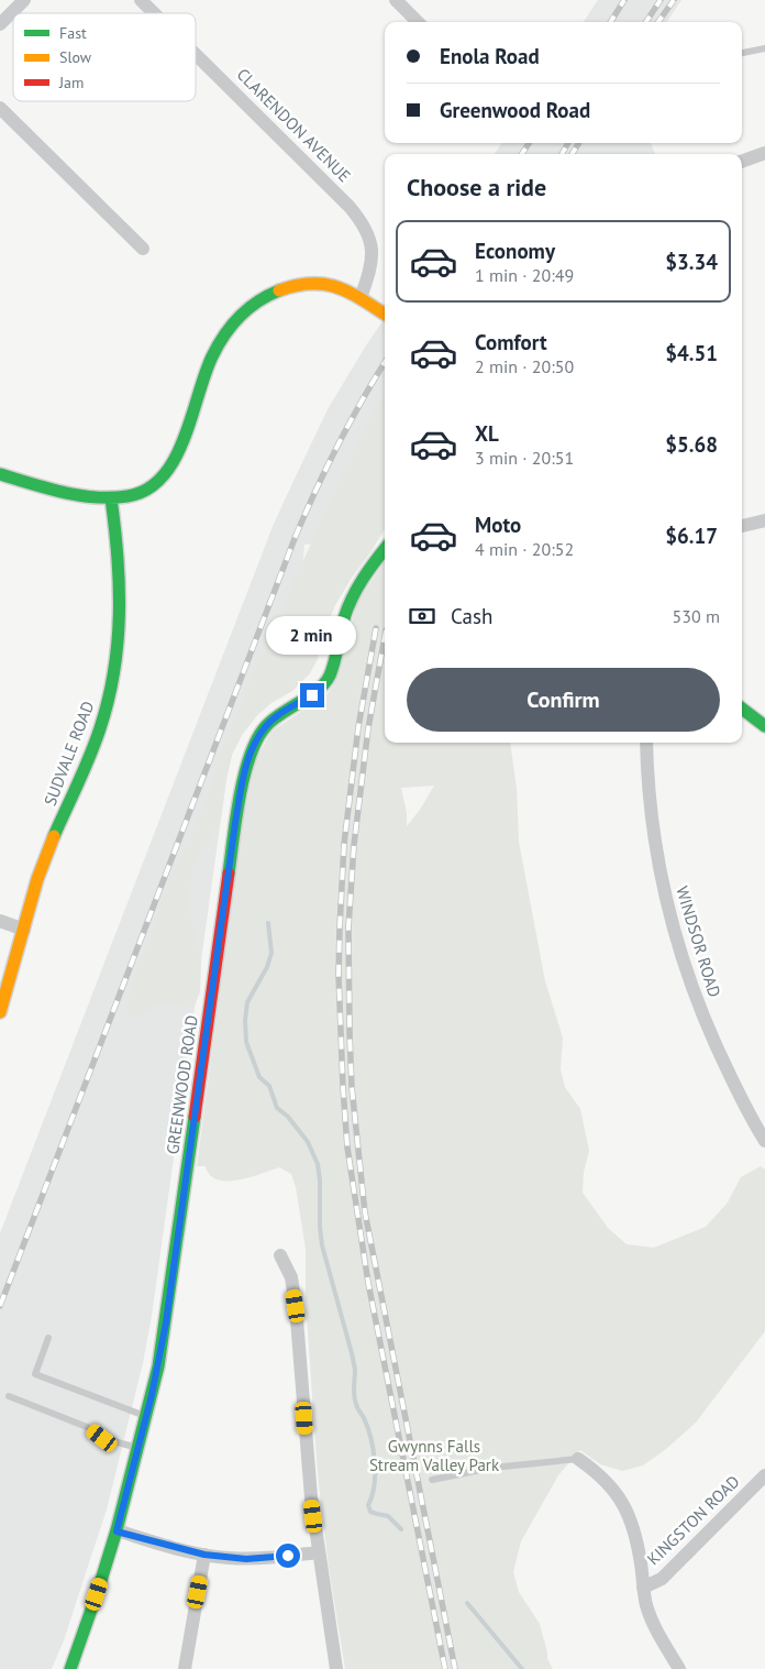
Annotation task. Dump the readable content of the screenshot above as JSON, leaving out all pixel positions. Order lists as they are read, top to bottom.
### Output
{
  "streets": {
    "street": [
      "CLARENDON AVENUE",
      "SUDVALE ROAD",
      "WINDSOR ROAD",
      "GREENWOOD ROAD",
      "KINGSTON ROAD"
    ]
  },
  "parks": ["Gwynns Falls Stream Valley Park"],
  "legend": ["Fast", "Slow", "Jam"],
  "page": {
    "banner": ["Enola Road", "Greenwood Road"],
    "heading": "Choose a ride",
    "list": [
      {
        "name": "Economy",
        "note": "1 min · 20:49",
        "value": "$3.34"
      },
      {
        "name": "Comfort",
        "note": "2 min · 20:50",
        "value": "$4.51"
      },
      {
        "name": "XL",
        "note": "3 min · 20:51",
        "value": "$5.68"
      },
      {
        "name": "Moto",
        "note": "4 min · 20:52",
        "value": "$6.17"
      }
    ],
    "pay": ["Cash", "530 m"],
    "bubble": "2 min",
    "buttons": "Confirm"
  }
}
